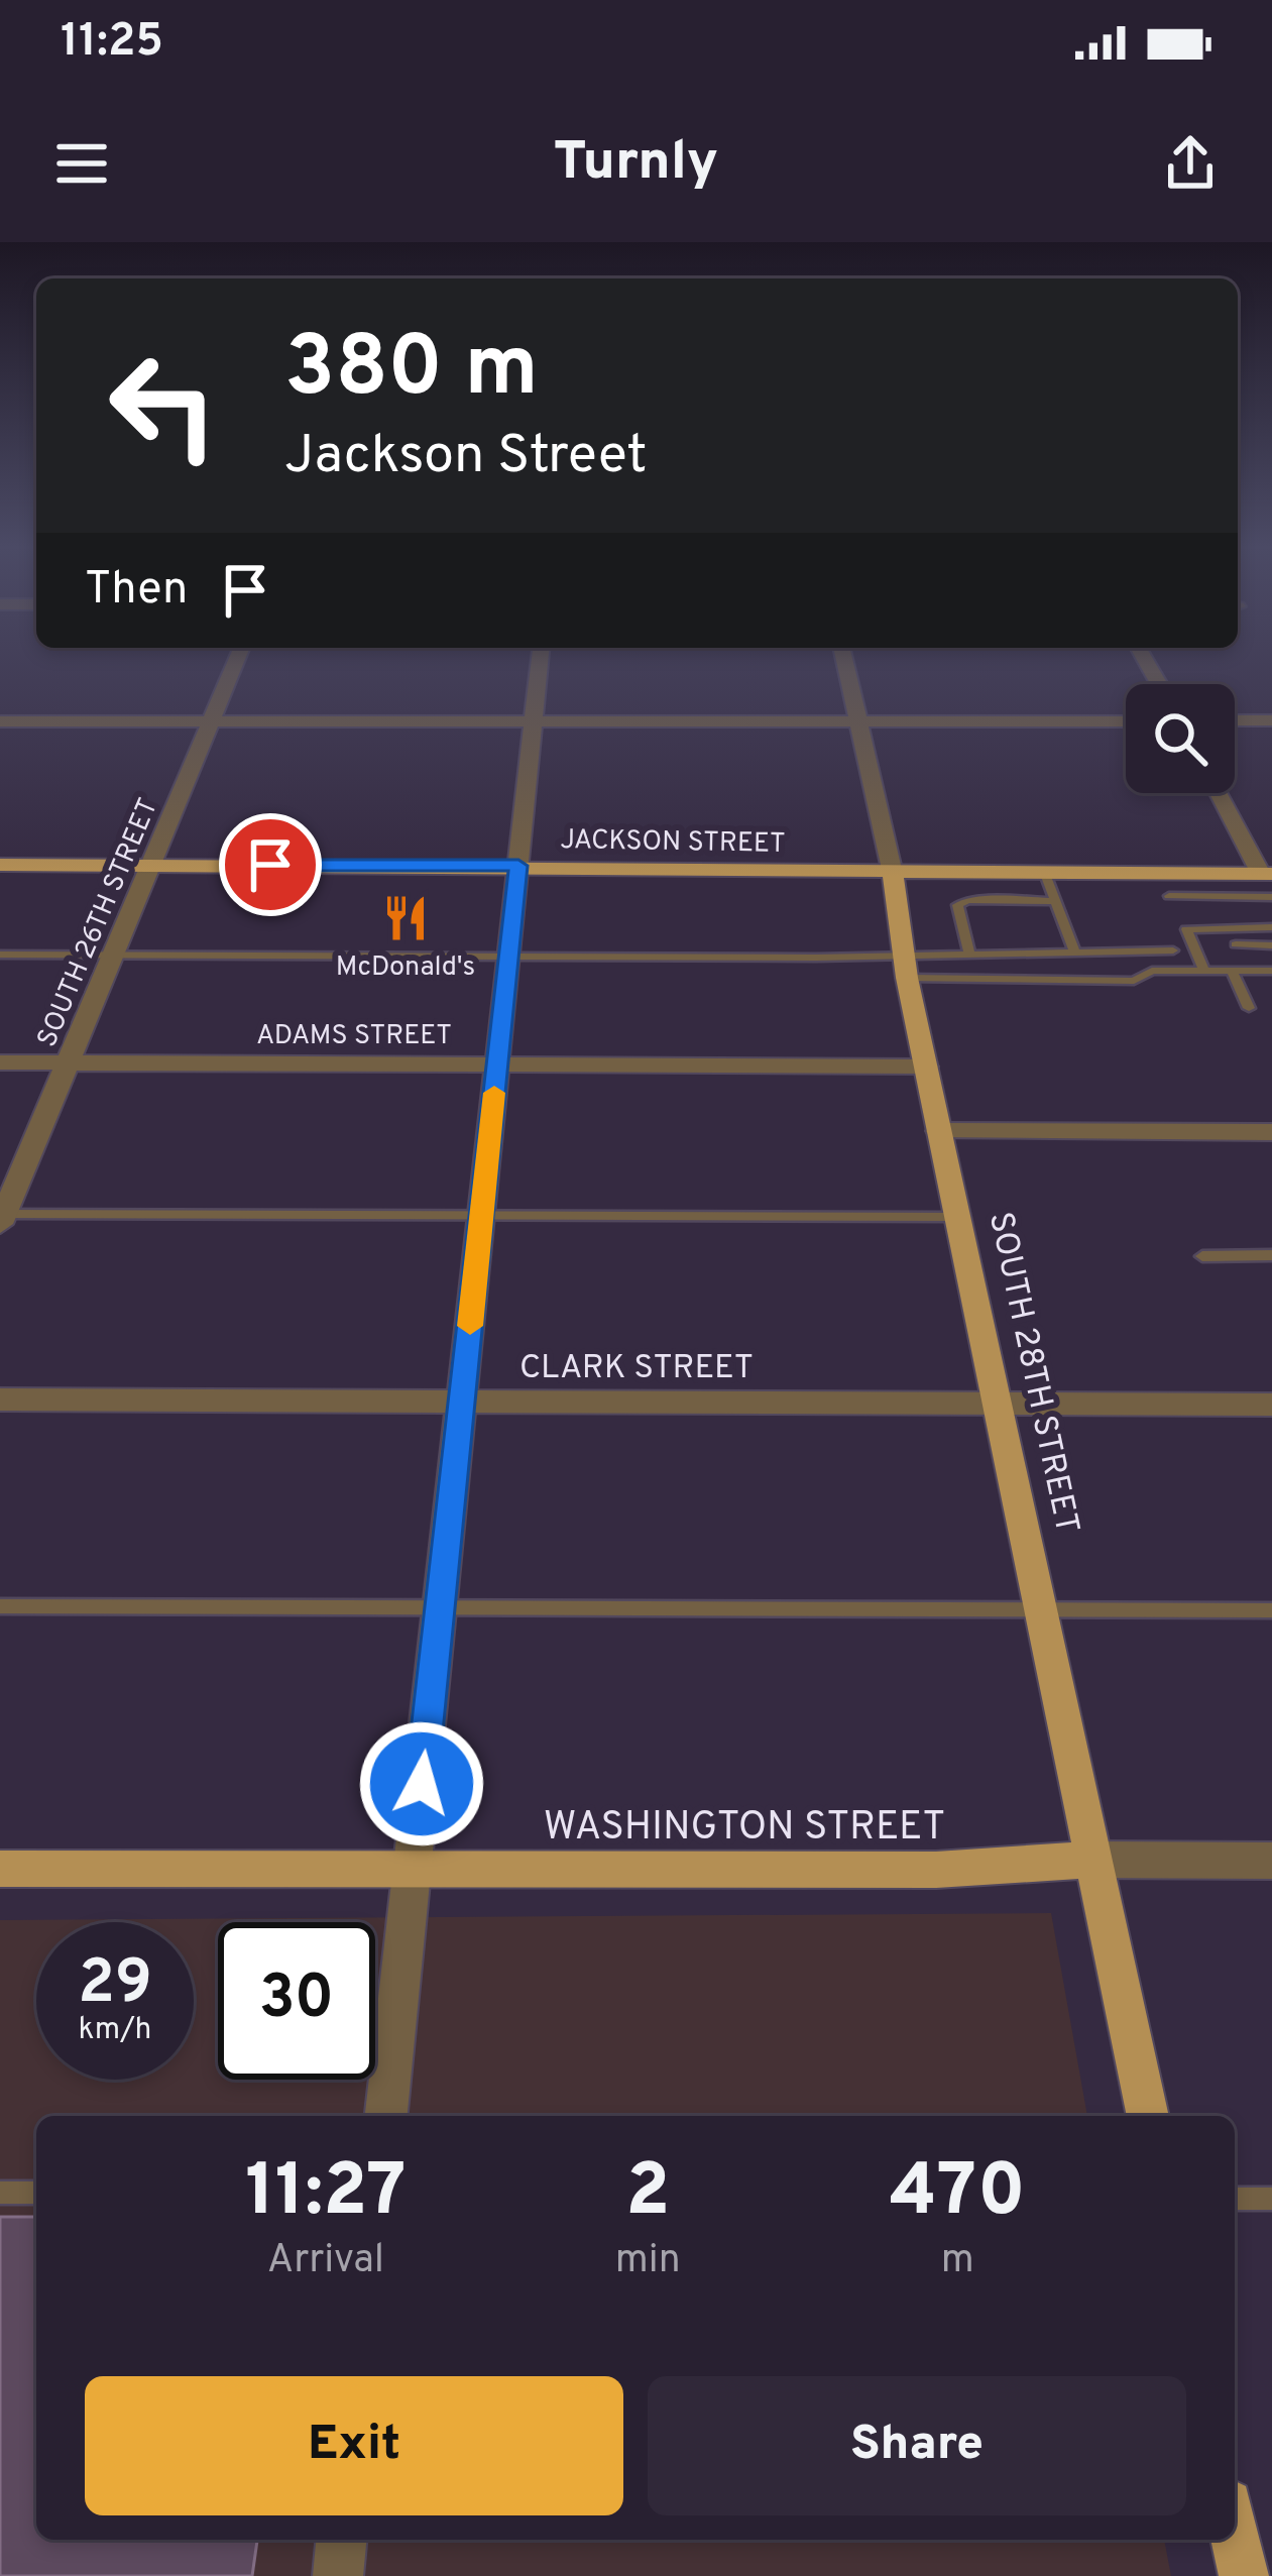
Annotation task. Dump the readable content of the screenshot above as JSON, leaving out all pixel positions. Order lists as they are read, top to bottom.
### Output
{
  "streets": {
    "main road": ["JACKSON STREET", "SOUTH 28TH STREET", "WASHINGTON STREET"],
    "street": ["SOUTH 26TH STREET", "ADAMS STREET", "CLARK STREET"]
  },
  "crossings": [
    ["JACKSON STREET", "SOUTH 26TH STREET"],
    ["JACKSON STREET", "SOUTH 28TH STREET"],
    ["SOUTH 26TH STREET", "ADAMS STREET"],
    ["ADAMS STREET", "SOUTH 28TH STREET"],
    ["CLARK STREET", "SOUTH 28TH STREET"],
    ["SOUTH 28TH STREET", "WASHINGTON STREET"]
  ],
  "places": {
    "restaurant": ["McDonald's"]
  },
  "page": {
    "status": "11:25",
    "header": "Turnly",
    "turn": ["380 m", "Jackson Street"],
    "then": "Then",
    "speed": "29 km/h",
    "limit": "30",
    "eta": [
      "11:27",
      "Arrival",
      "2",
      "min",
      "470",
      "m"
    ],
    "buttons": ["Exit", "Share"]
  }
}
